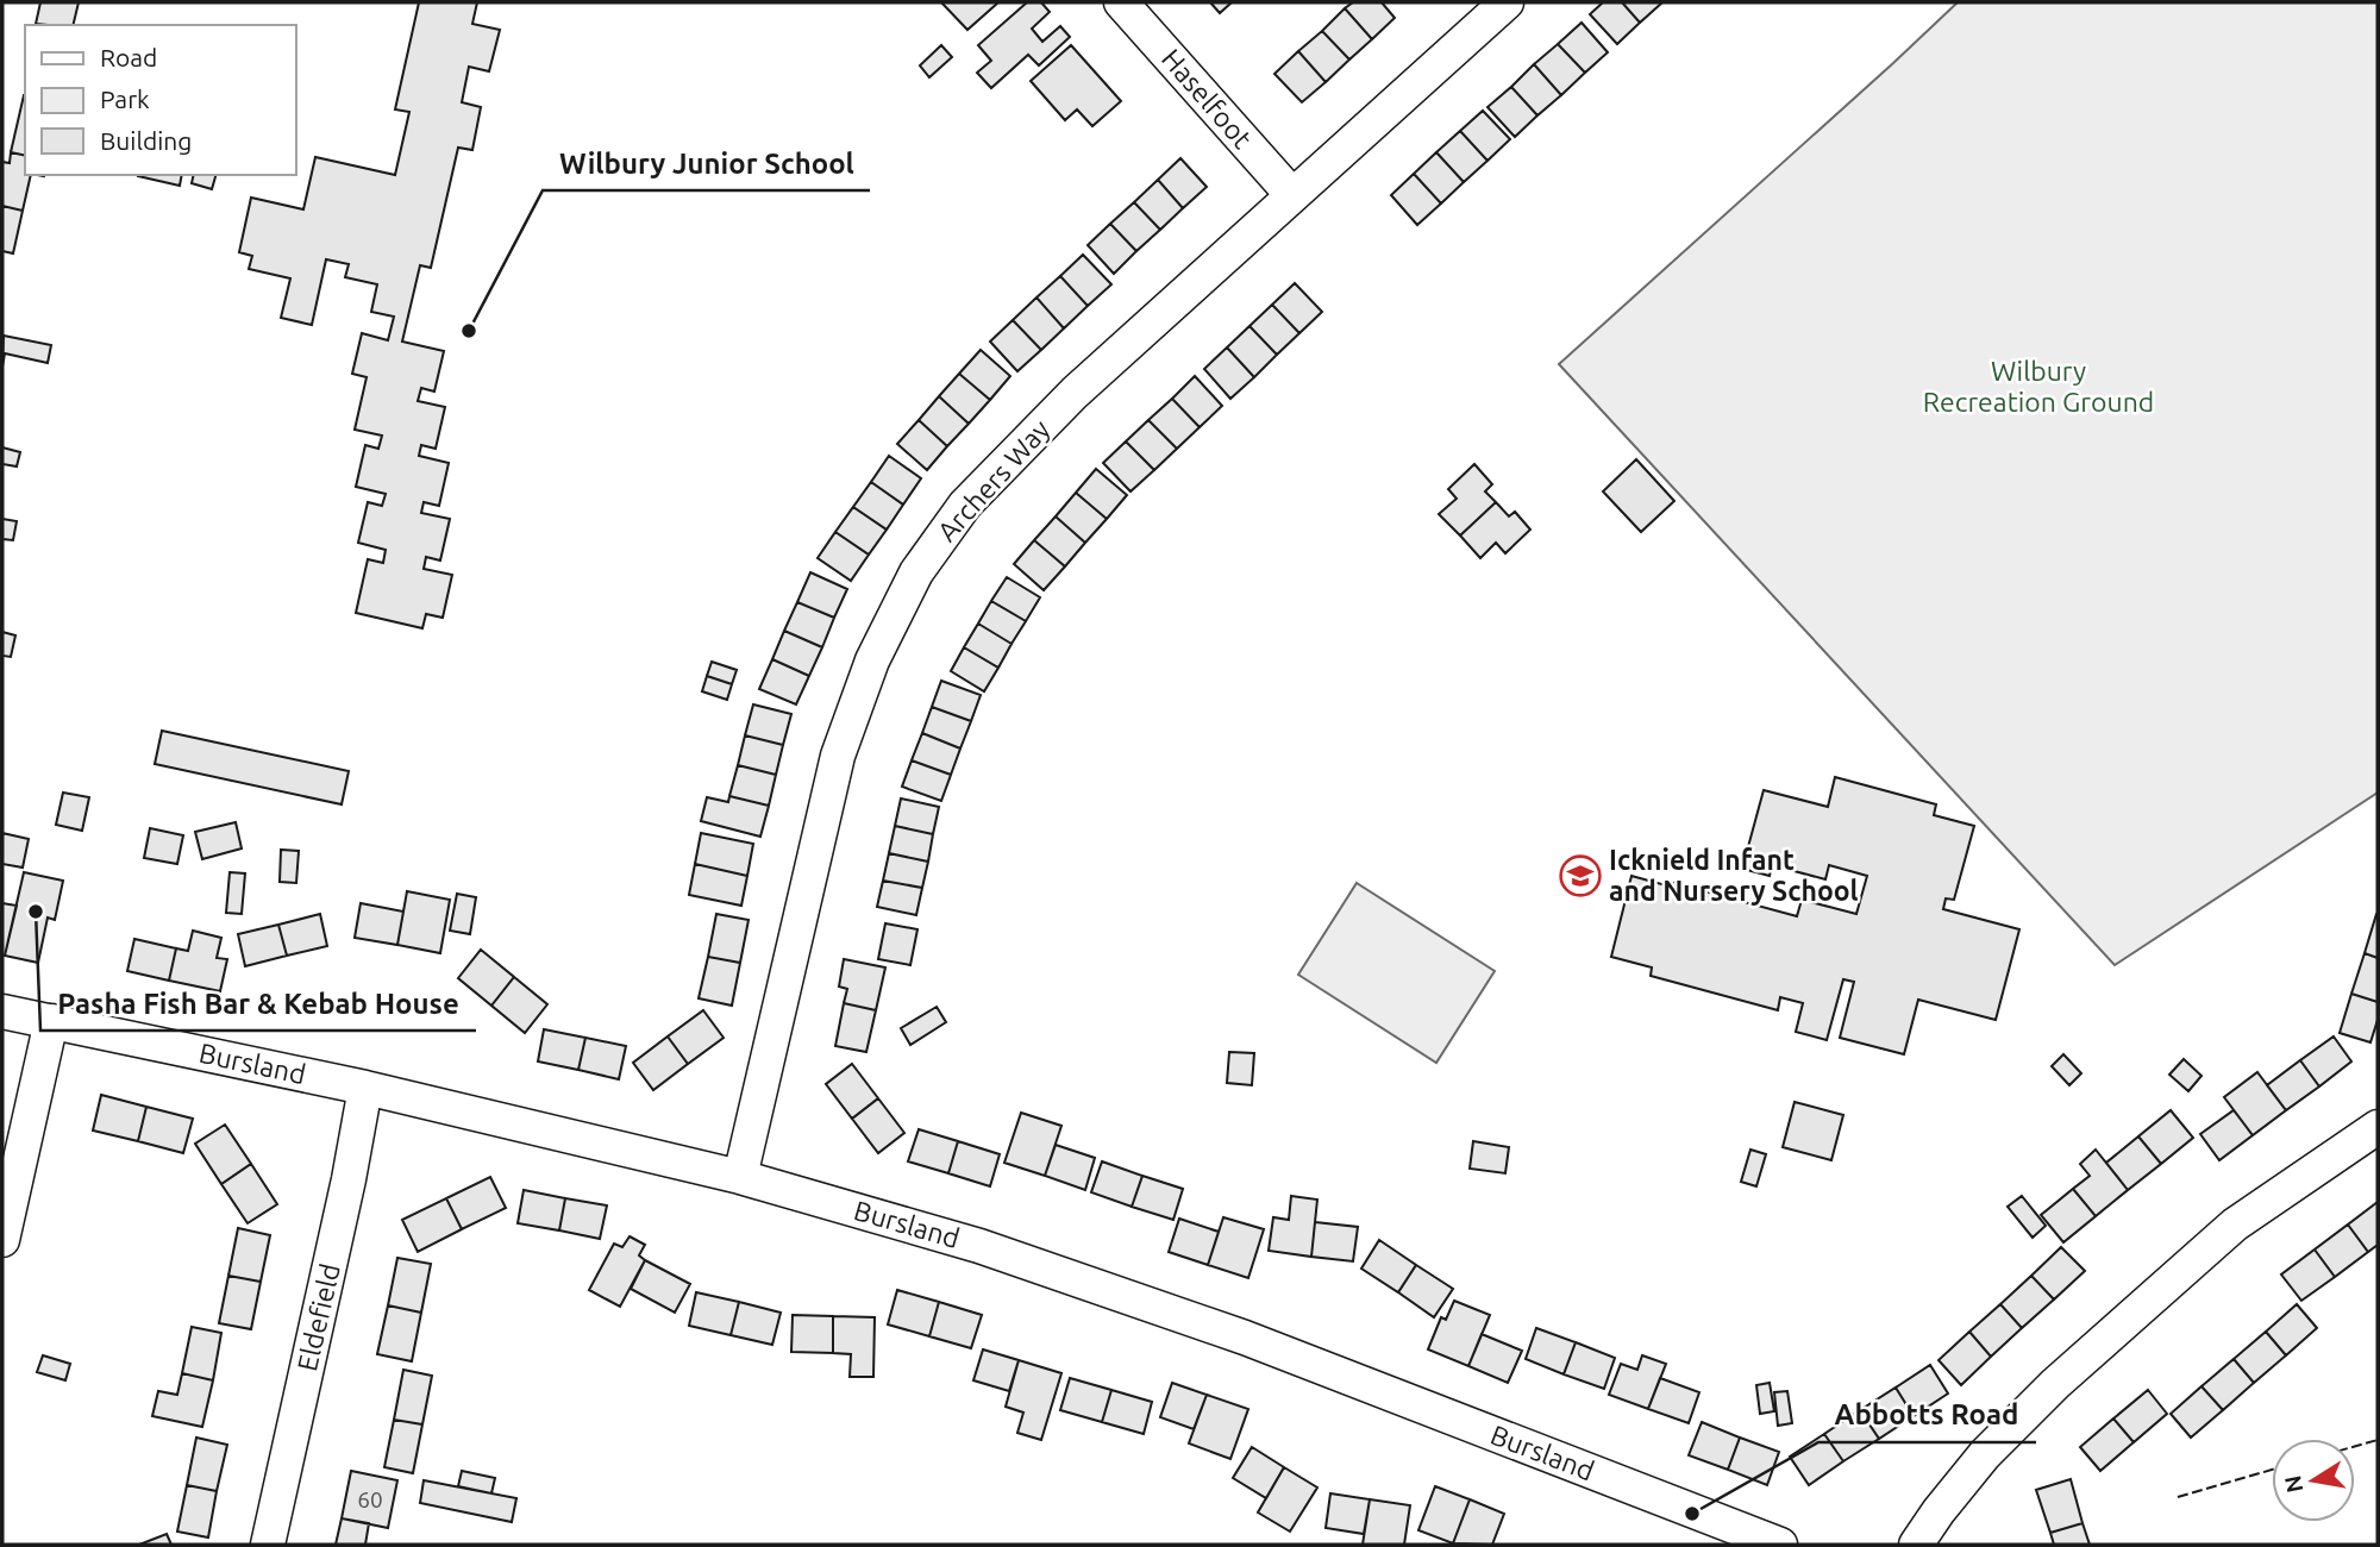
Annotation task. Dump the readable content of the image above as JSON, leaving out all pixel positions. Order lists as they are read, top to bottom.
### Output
{
  "streets": {
    "street": [
      "Haselfoot",
      "Archers Way",
      "Bursland",
      "Eldefield"
    ]
  },
  "crossings": [
    ["Haselfoot", "Archers Way"],
    ["Archers Way", "Bursland"],
    ["Bursland", "Eldefield"]
  ],
  "parks": ["Wilbury Recreation Ground"],
  "places": {
    "other": ["Wilbury Junior School", "Pasha Fish Bar & Kebab House", "Abbotts Road"],
    "school or university": ["Icknield Infant and Nursery School"]
  },
  "house_numbers": ["60"],
  "legend": ["Road", "Park", "Building"],
  "north": "left"
}
